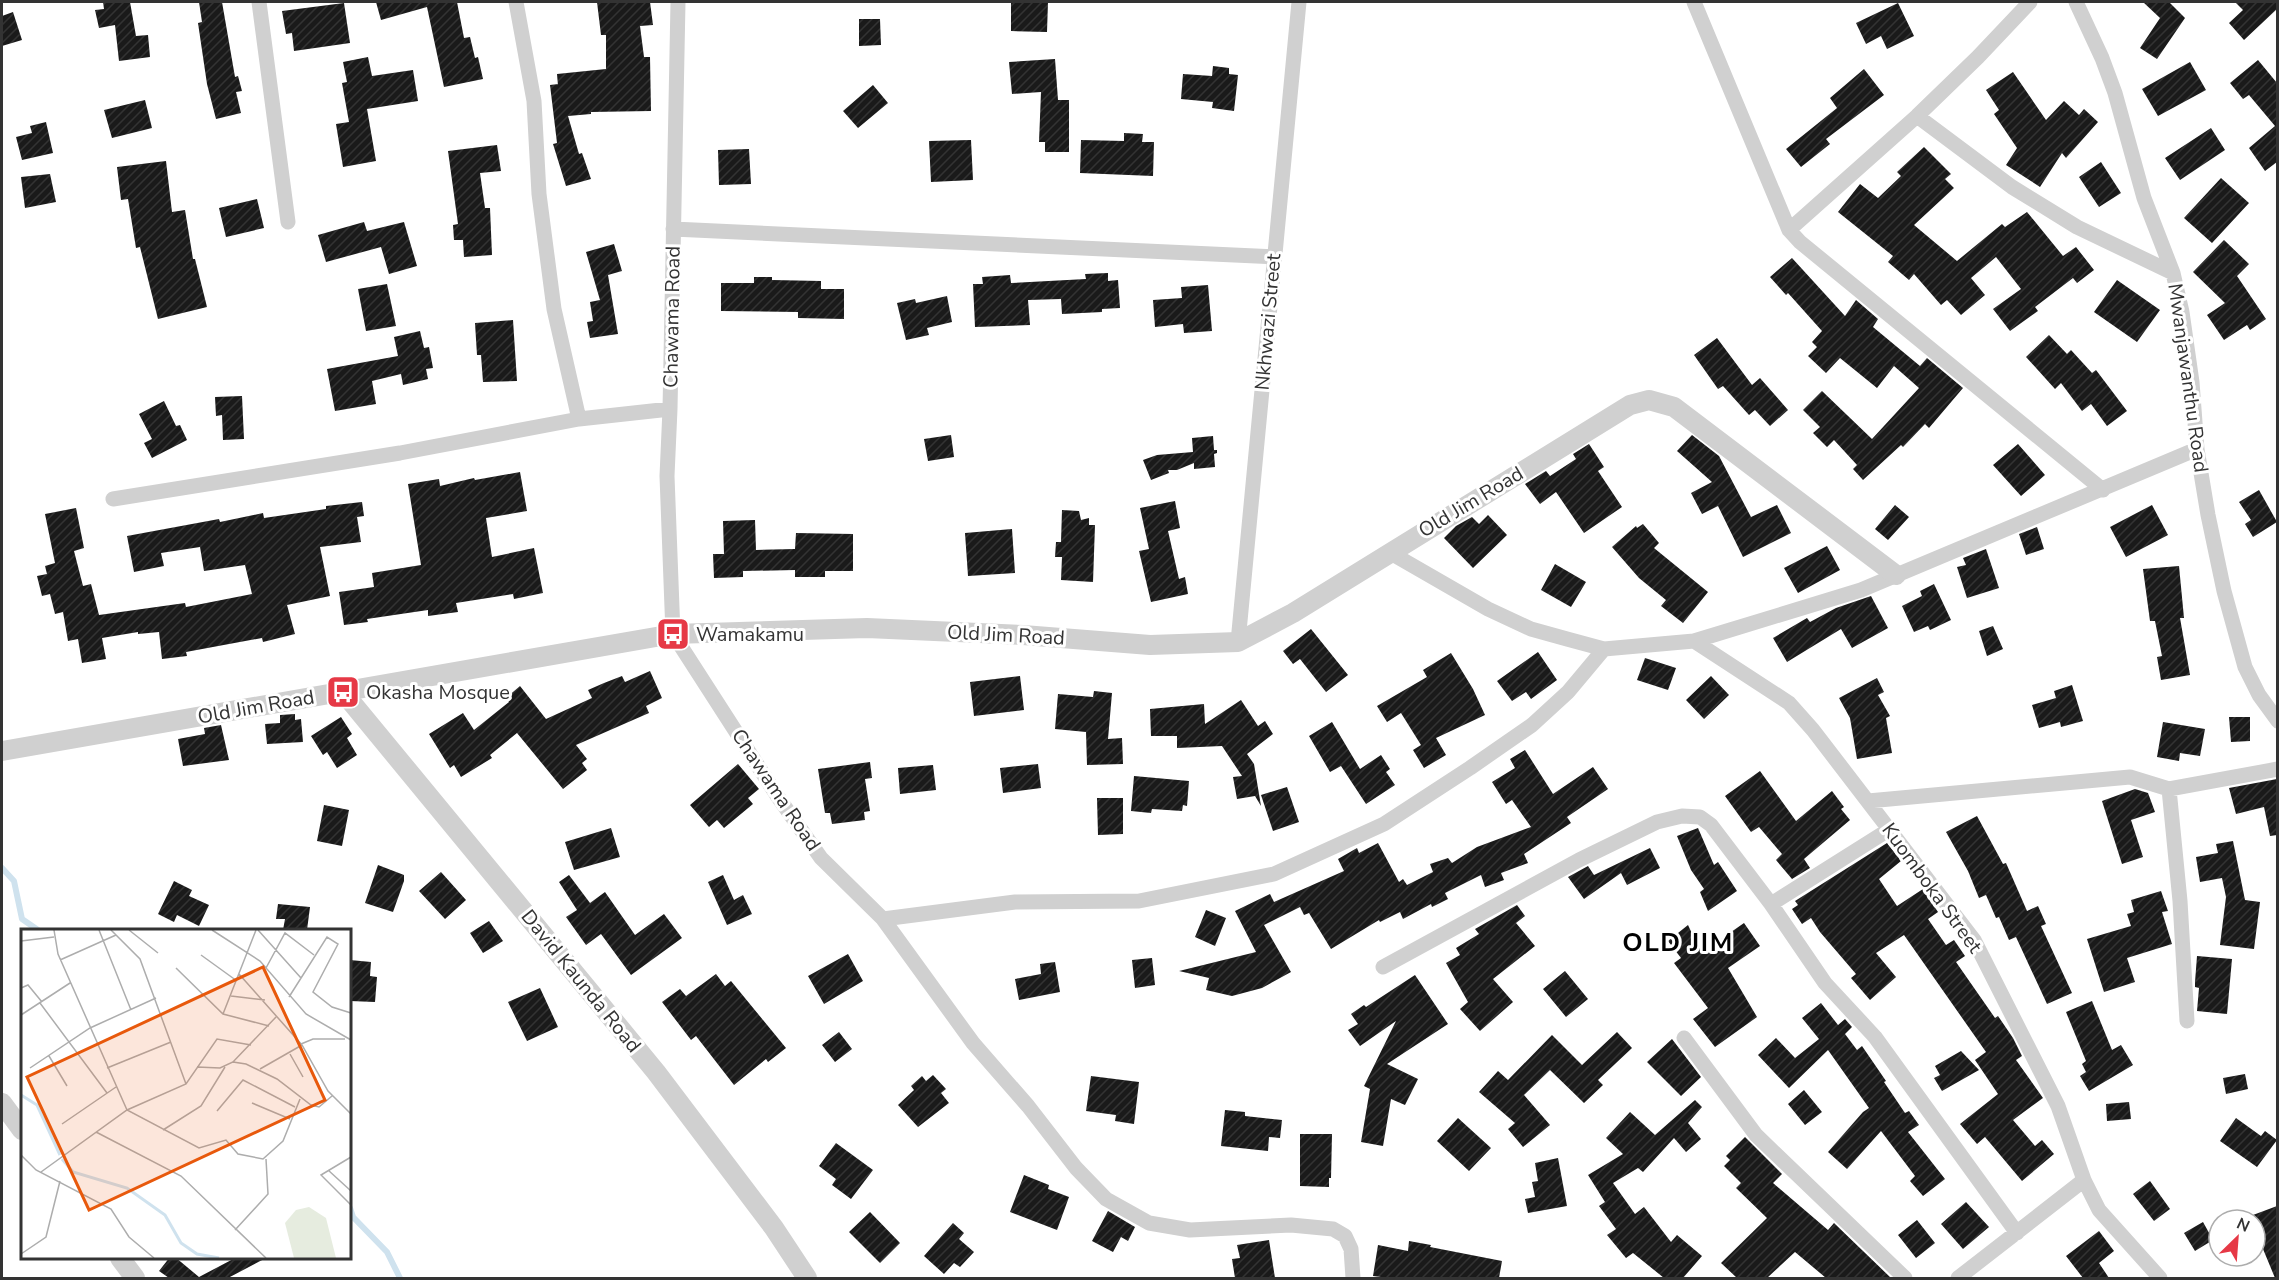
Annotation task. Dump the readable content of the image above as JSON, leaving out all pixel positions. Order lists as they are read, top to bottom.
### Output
{
  "streets": {
    "street": [
      "Chawama Road",
      "Nkhwazi Street",
      "Mwanjawanthu Road",
      "Old Jim Road",
      "Kuomboka Street",
      "David Kaunda Road"
    ]
  },
  "crossings": [
    ["Chawama Road", "Old Jim Road"],
    ["Nkhwazi Street", "Old Jim Road"],
    ["Old Jim Road", "David Kaunda Road"]
  ],
  "districts": ["OLD JIM"],
  "places": {
    "bus stop": ["Wamakamu", "Okasha Mosque"]
  },
  "north": "top right"
}
